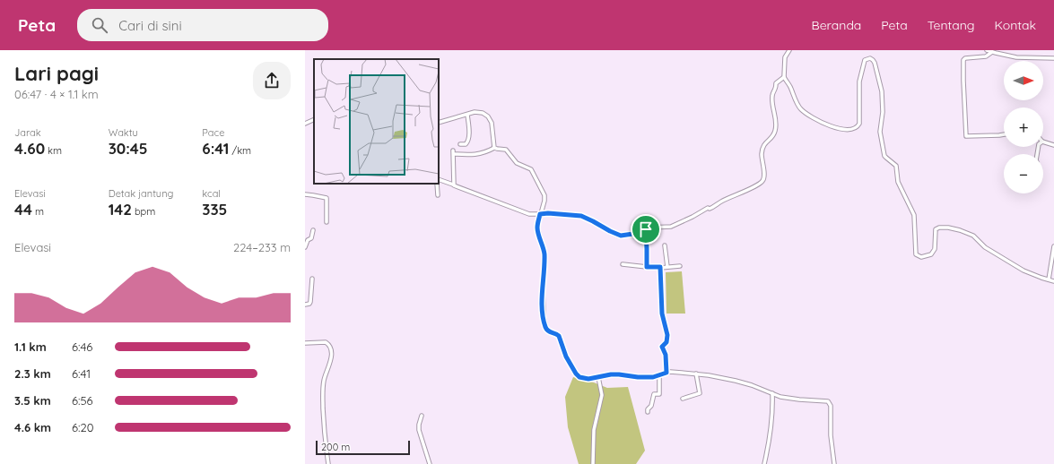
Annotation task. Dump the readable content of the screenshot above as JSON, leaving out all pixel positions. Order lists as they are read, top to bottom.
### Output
{
  "scale_bar": "200 m",
  "north": "right",
  "page": {
    "header": "Peta",
    "search": "Cari di sini",
    "nav": [
      "Beranda",
      "Peta",
      "Tentang",
      "Kontak"
    ],
    "heading": ["Lari pagi", "06:47 · 4 × 1.1 km"],
    "map_buttons": ["+", "−"],
    "stats": [
      ["Jarak", "4.60 km"],
      ["Waktu", "30:45"],
      ["Pace", "6:41 /km"],
      ["Elevasi", "44 m"],
      ["Detak jantung", "142 bpm"],
      ["kcal", "335"]
    ],
    "chart": ["Elevasi", "224–233 m"],
    "list": [
      {
        "name": "1.1 km",
        "note": "6:46"
      },
      {
        "name": "2.3 km",
        "note": "6:41"
      },
      {
        "name": "3.5 km",
        "note": "6:56"
      },
      {
        "name": "4.6 km",
        "note": "6:20"
      }
    ],
    "scale": "200 m"
  }
}
